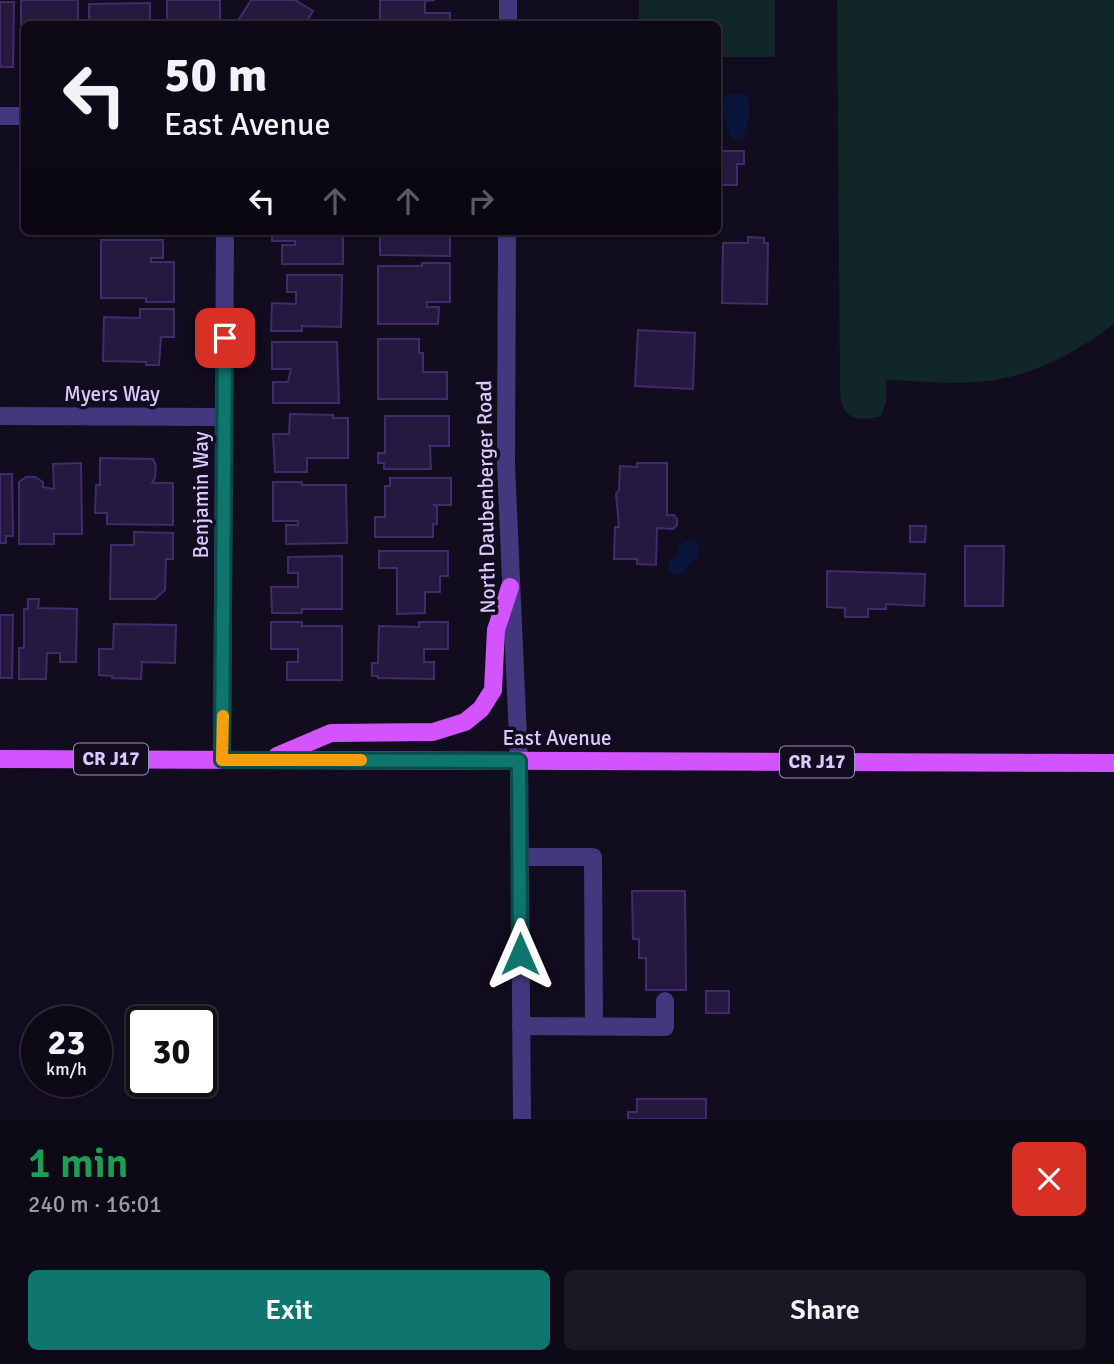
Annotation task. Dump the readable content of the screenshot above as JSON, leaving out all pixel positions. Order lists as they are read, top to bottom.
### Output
{
  "streets": {
    "main road": ["East Avenue", "CR J17"],
    "street": ["Myers Way", "Benjamin Way", "North Daubenberger Road"]
  },
  "crossings": [
    ["Myers Way", "Benjamin Way"],
    ["Benjamin Way", "East Avenue"],
    ["North Daubenberger Road", "East Avenue"]
  ],
  "page": {
    "turn": ["50 m", "East Avenue"],
    "speed": "23 km/h",
    "limit": "30",
    "heading": ["1 min", "240 m · 16:01"],
    "buttons": ["Exit", "Share"]
  }
}
